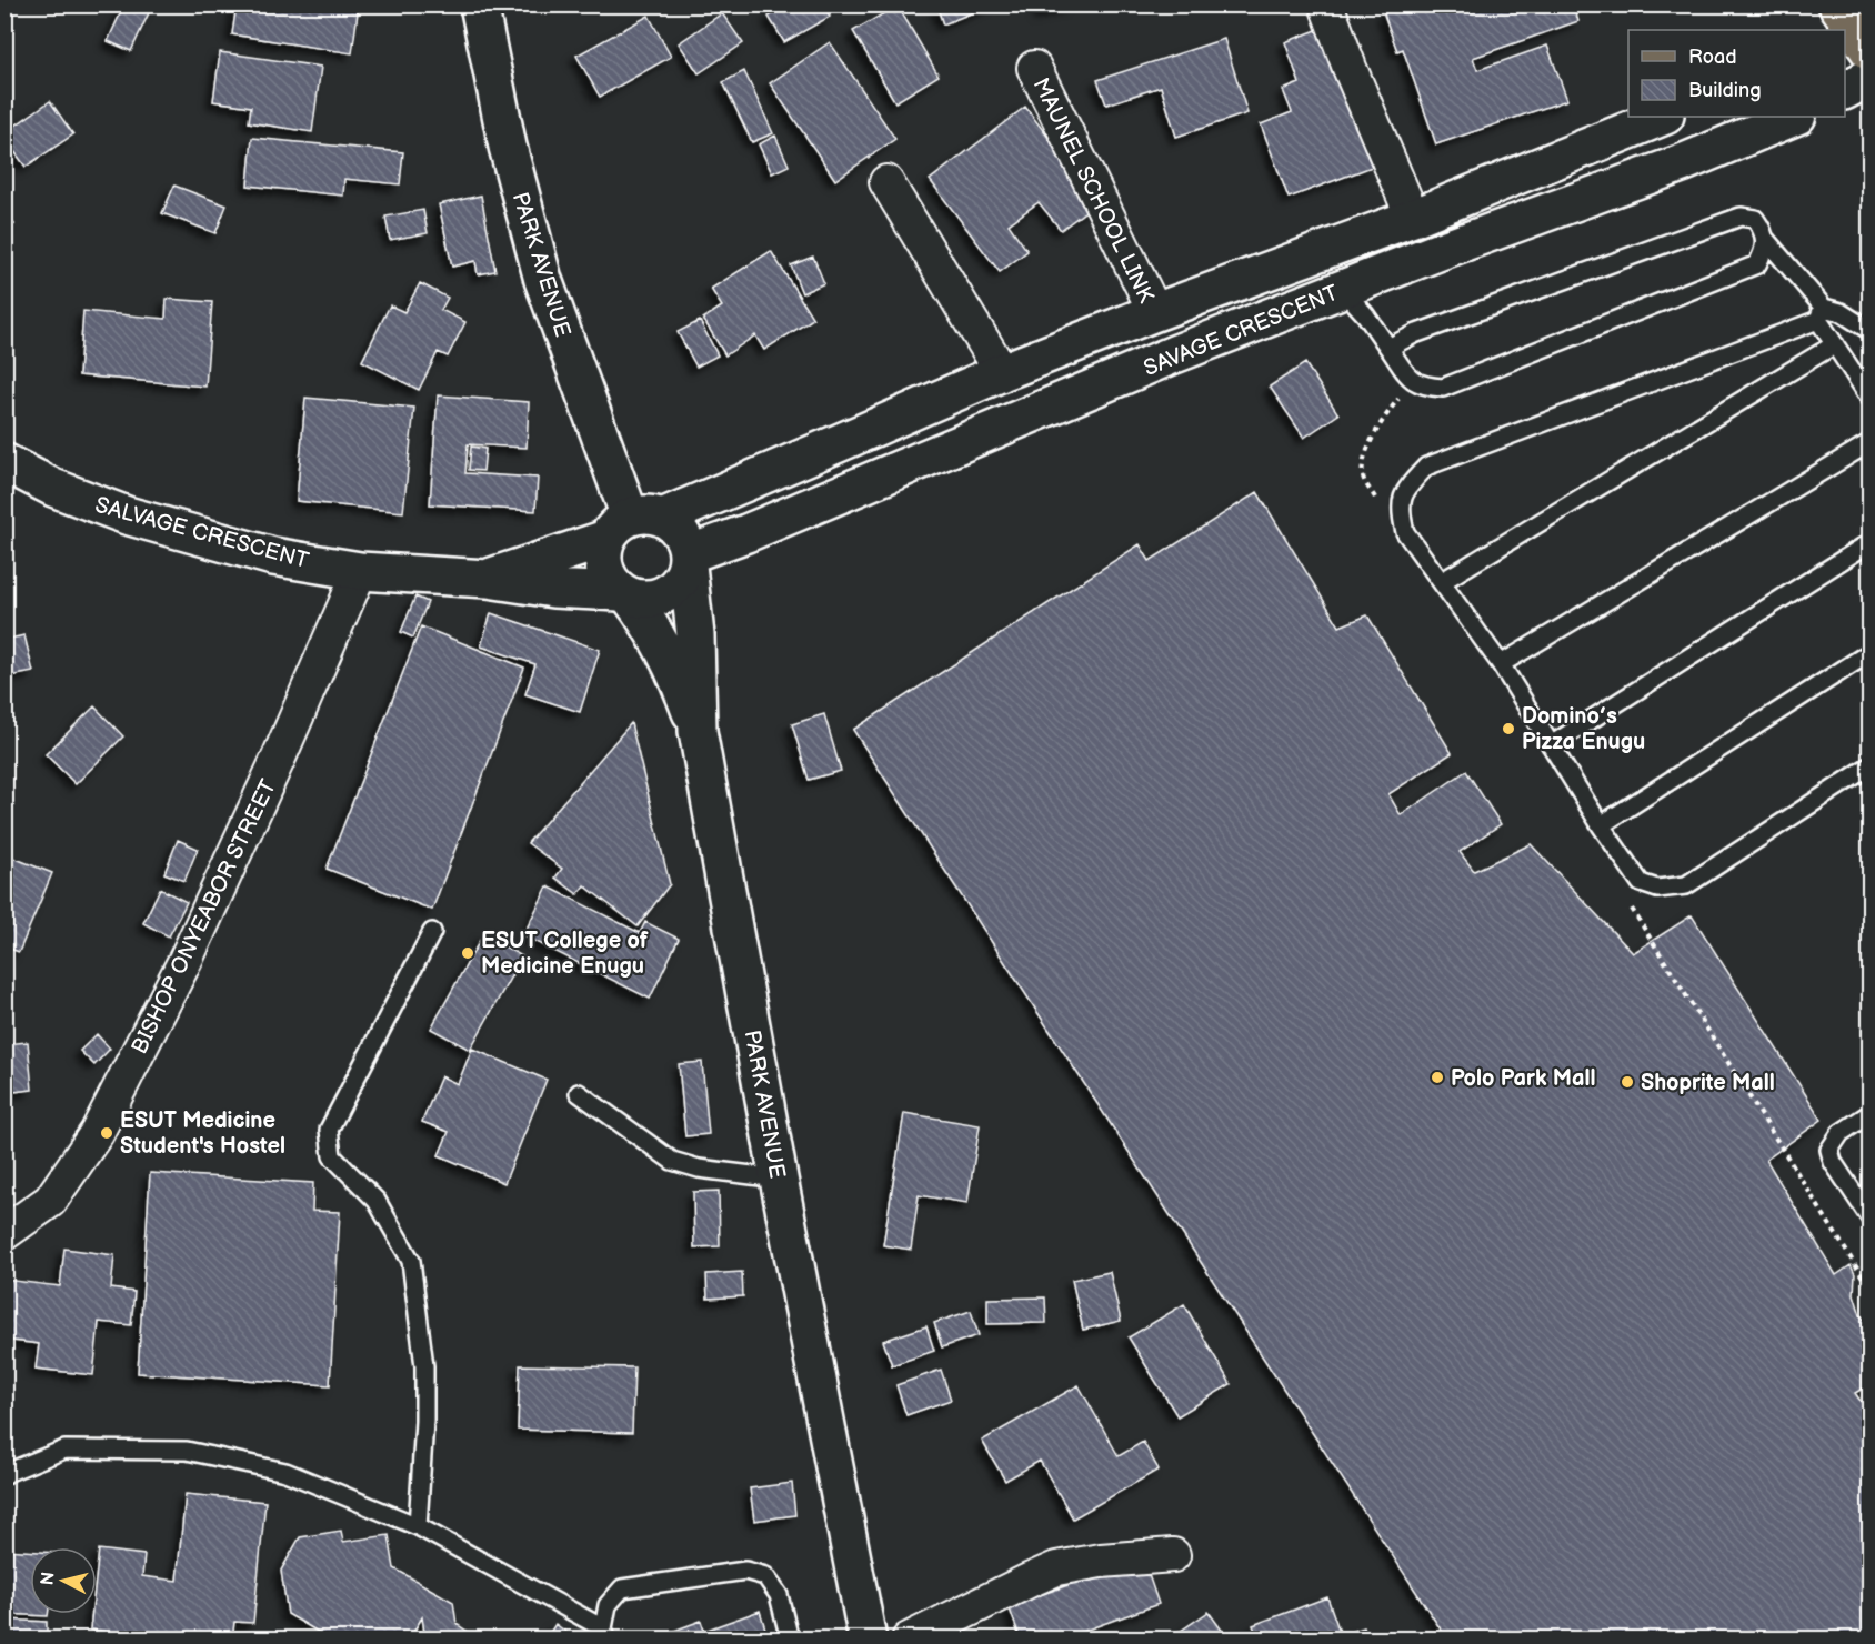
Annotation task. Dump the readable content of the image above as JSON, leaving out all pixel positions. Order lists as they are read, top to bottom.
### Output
{
  "streets": {
    "main road": ["PARK AVENUE", "SAVAGE CRESCENT", "SALVAGE CRESCENT"],
    "street": ["MAUNEL SCHOOL LINK", "BISHOP ONYEABOR STREET"]
  },
  "crossings": [
    ["MAUNEL SCHOOL LINK", "SAVAGE CRESCENT"],
    ["PARK AVENUE", "SAVAGE CRESCENT"],
    ["PARK AVENUE", "SALVAGE CRESCENT"],
    ["SAVAGE CRESCENT", "SALVAGE CRESCENT"],
    ["SALVAGE CRESCENT", "BISHOP ONYEABOR STREET"]
  ],
  "places": [
    "Domino’s Pizza Enugu",
    "ESUT College of Medicine Enugu",
    "Polo Park Mall",
    "Shoprite Mall",
    "ESUT Medicine Student's Hostel"
  ],
  "legend": ["Road", "Building"],
  "north": "left"
}
